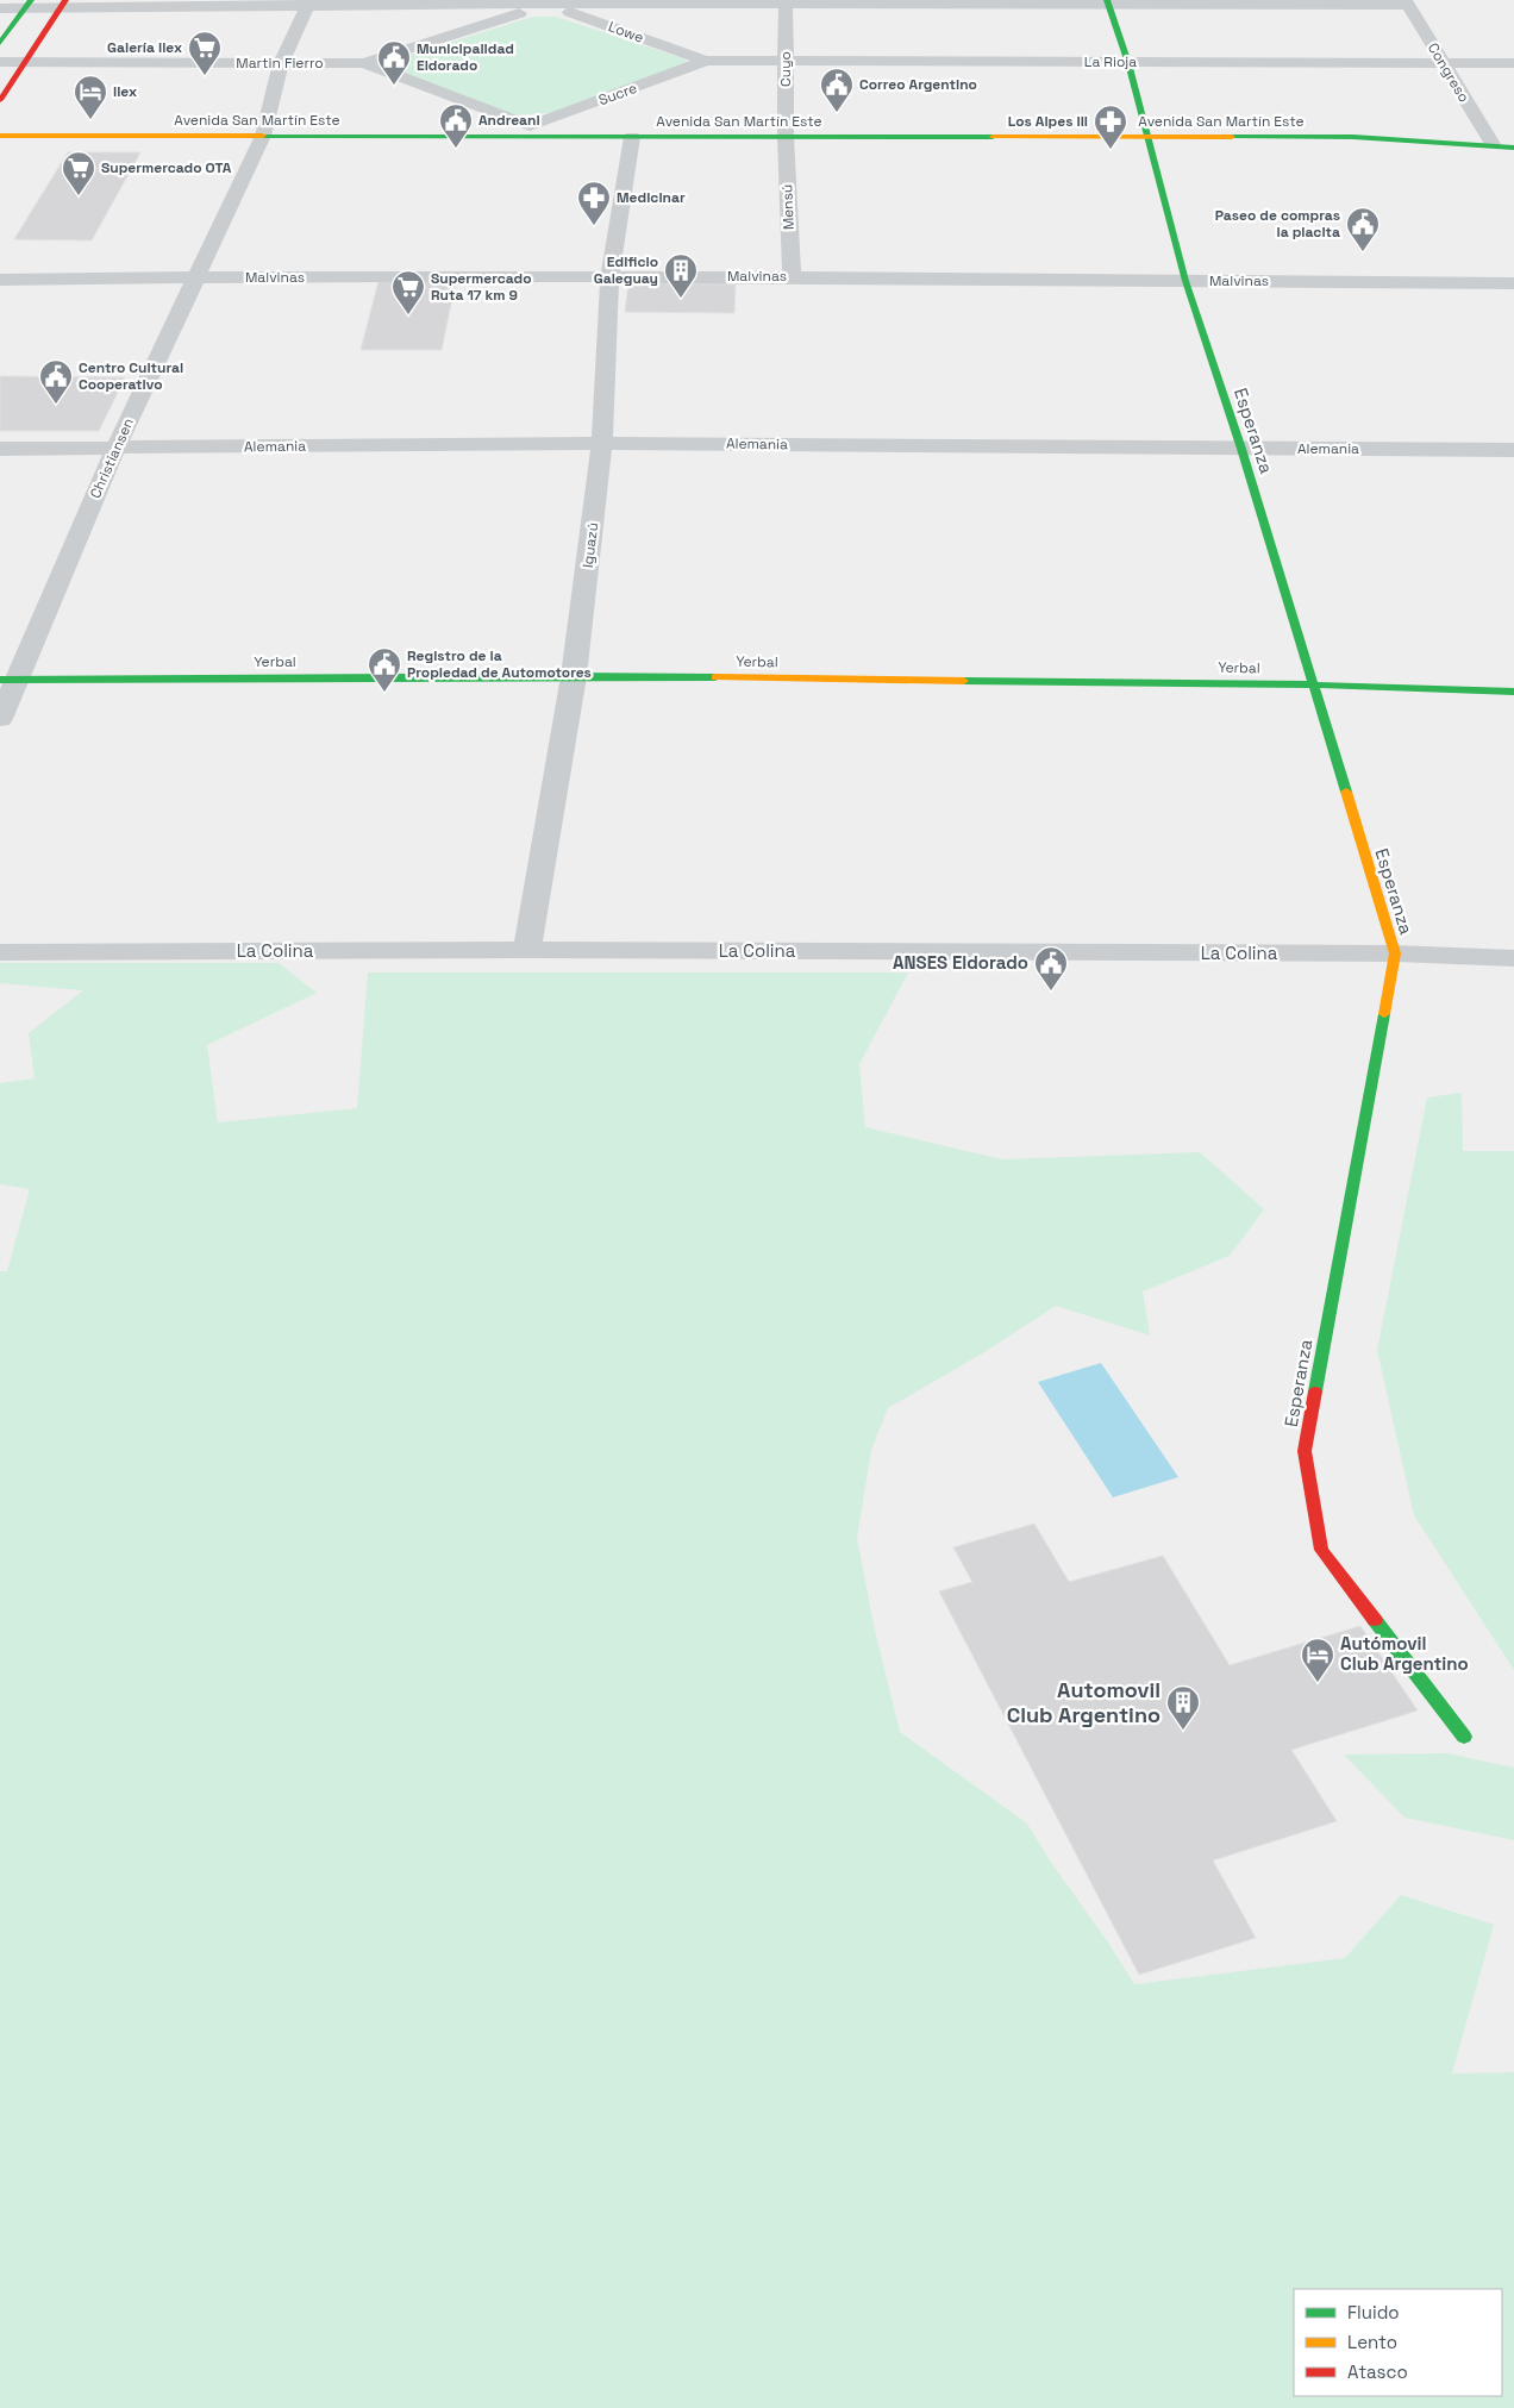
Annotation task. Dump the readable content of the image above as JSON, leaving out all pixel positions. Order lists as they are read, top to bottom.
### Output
{
  "streets": {
    "street": [
      "Lowe",
      "La Rioja",
      "Martin Fierro",
      "Cuyo",
      "Congreso",
      "Sucre",
      "Avenida San Martín Este",
      "Mensú",
      "Malvinas",
      "Esperanza",
      "Alemania",
      "Christiansen",
      "Iguazú",
      "Yerbal",
      "La Colina"
    ]
  },
  "crossings": [
    ["Lowe", "La Rioja"],
    ["Lowe", "Martin Fierro"],
    ["Lowe", "Sucre"],
    ["La Rioja", "Cuyo"],
    ["La Rioja", "Congreso"],
    ["La Rioja", "Sucre"],
    ["La Rioja", "Esperanza"],
    ["Martin Fierro", "Christiansen"],
    ["Cuyo", "Avenida San Martín Este"],
    ["Cuyo", "Mensú"],
    ["Congreso", "Avenida San Martín Este"],
    ["Sucre", "Avenida San Martín Este"],
    ["Avenida San Martín Este", "Mensú"],
    ["Avenida San Martín Este", "Esperanza"],
    ["Avenida San Martín Este", "Christiansen"],
    ["Avenida San Martín Este", "Iguazú"],
    ["Mensú", "Malvinas"],
    ["Malvinas", "Esperanza"],
    ["Malvinas", "Christiansen"],
    ["Malvinas", "Iguazú"],
    ["Esperanza", "Alemania"],
    ["Esperanza", "Yerbal"],
    ["Esperanza", "La Colina"],
    ["Alemania", "Christiansen"],
    ["Alemania", "Iguazú"],
    ["Christiansen", "Yerbal"],
    ["Iguazú", "Yerbal"],
    ["Iguazú", "La Colina"]
  ],
  "places": {
    "supermarket": ["Galería Ilex", "Supermercado OTA", "Supermercado Ruta 17 km 9"],
    "public building": [
      "Municipalidad Eldorado",
      "Correo Argentino",
      "Andreani",
      "Paseo de compras la placita",
      "Centro Cultural Cooperativo",
      "Registro de la Propiedad de Automotores",
      "ANSES Eldorado"
    ],
    "hotel": ["Ilex", "Autómovil Club Argentino"],
    "pharmacy": ["Los Alpes III", "Medicinar"],
    "building": ["Edificio Galeguay", "Automovil Club Argentino"]
  },
  "legend": ["Fluido", "Lento", "Atasco"]
}
